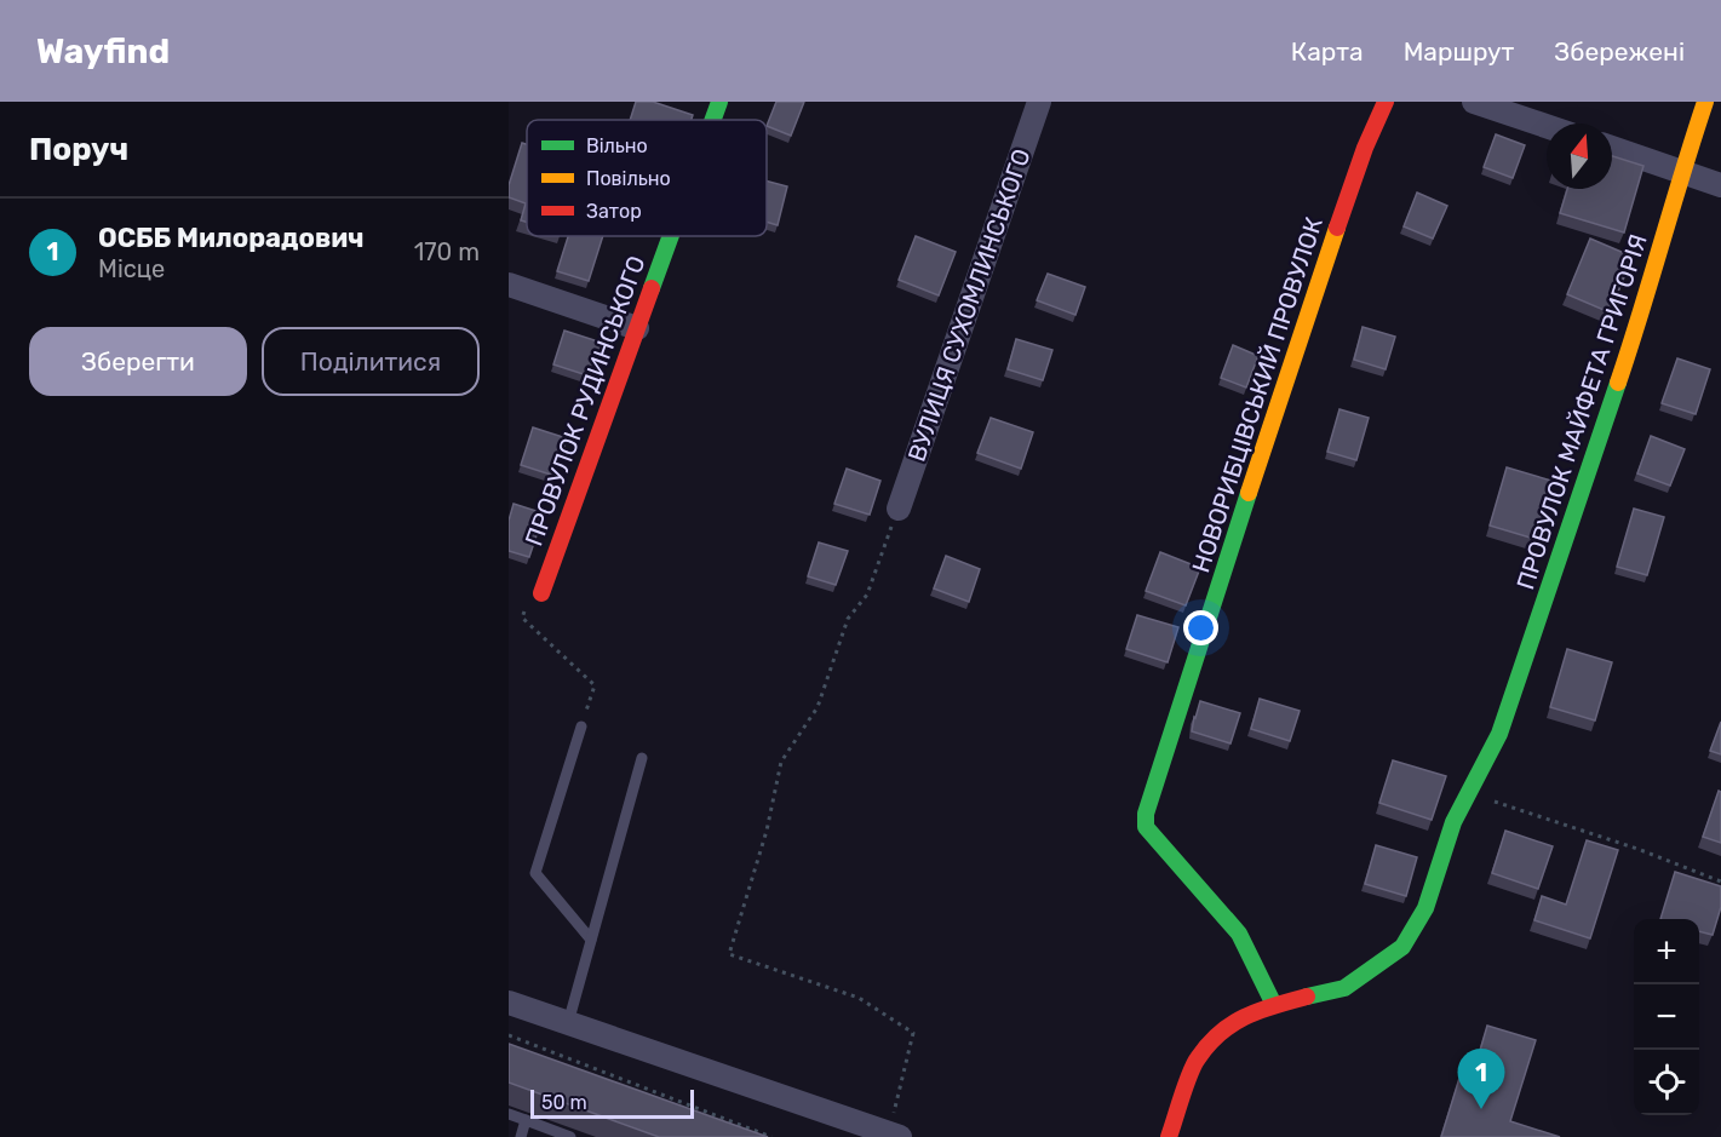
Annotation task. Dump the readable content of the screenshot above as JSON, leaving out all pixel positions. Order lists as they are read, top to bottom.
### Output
{
  "streets": {
    "street": [
      "ВУЛИЦЯ СУХОМЛИНСЬКОГО",
      "НОВОРИБЦІВСЬКИЙ ПРОВУЛОК",
      "ПРОВУЛОК РУДИНСЬКОГО",
      "ПРОВУЛОК МАЙФЕТА ГРИГОРІЯ"
    ]
  },
  "crossings": [
    ["НОВОРИБЦІВСЬКИЙ ПРОВУЛОК", "ПРОВУЛОК МАЙФЕТА ГРИГОРІЯ"]
  ],
  "legend": ["Вільно", "Повільно", "Затор"],
  "scale_bar": "50 m",
  "north": "top",
  "page": {
    "header": "Wayfind",
    "nav": ["Карта", "Маршрут", "Збережені"],
    "heading": "Поруч",
    "list": [
      {
        "mark": "1",
        "name": "ОСББ Милорадович",
        "note": "Місце",
        "value": "170 m"
      }
    ],
    "buttons": ["Зберегти", "Поділитися"],
    "map_buttons": ["+", "−"],
    "pins": "1",
    "scale": "50 m"
  }
}
